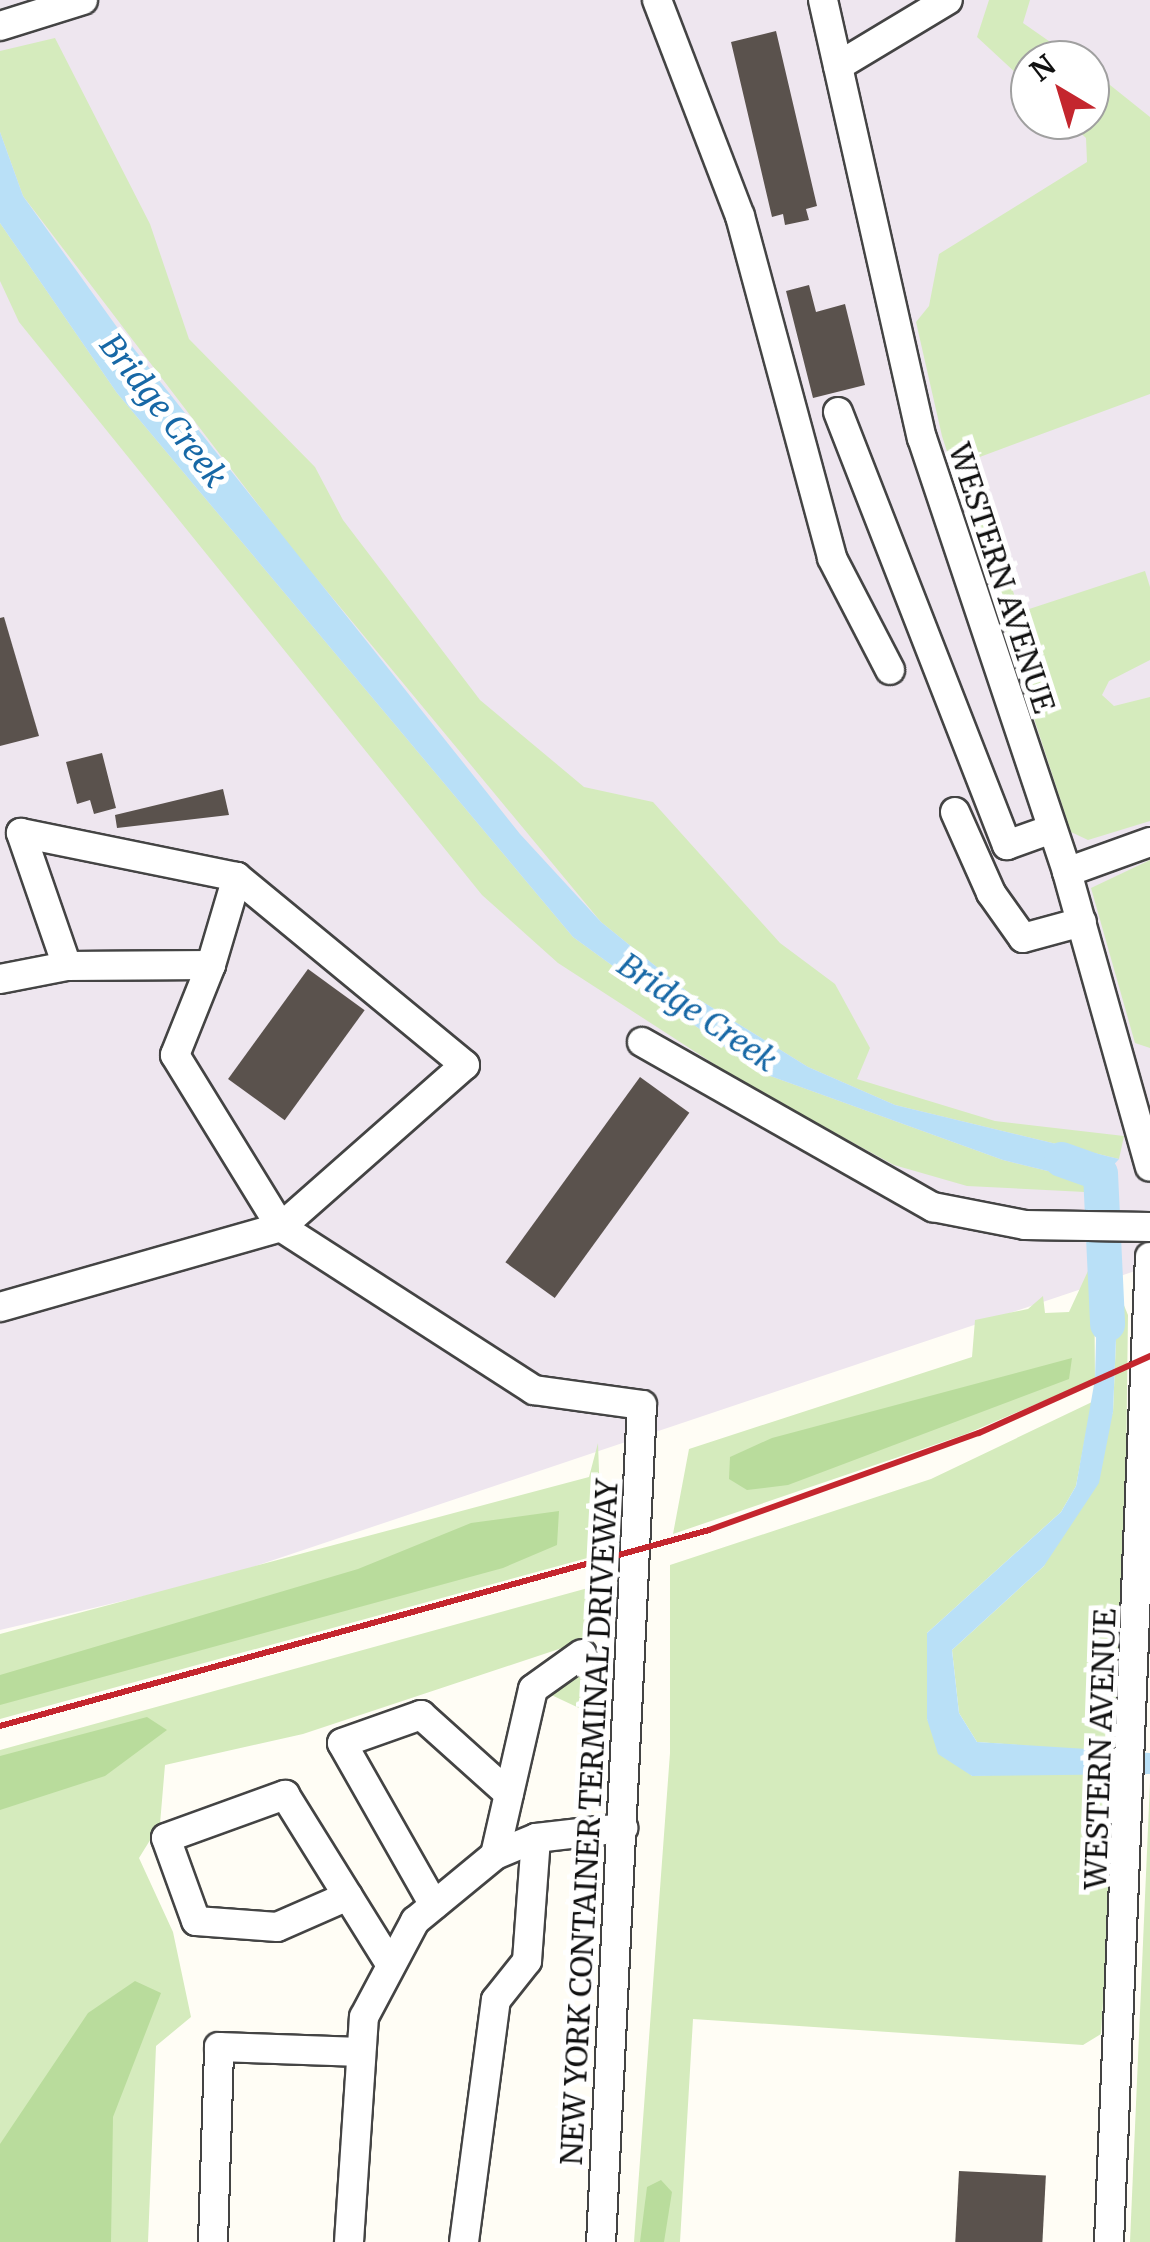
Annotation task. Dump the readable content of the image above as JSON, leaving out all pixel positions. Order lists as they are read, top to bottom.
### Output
{
  "streets": {
    "street": ["WESTERN AVENUE", "NEW YORK CONTAINER TERMINAL DRIVEWAY"]
  },
  "water": ["Bridge Creek"],
  "north": "top left"
}
